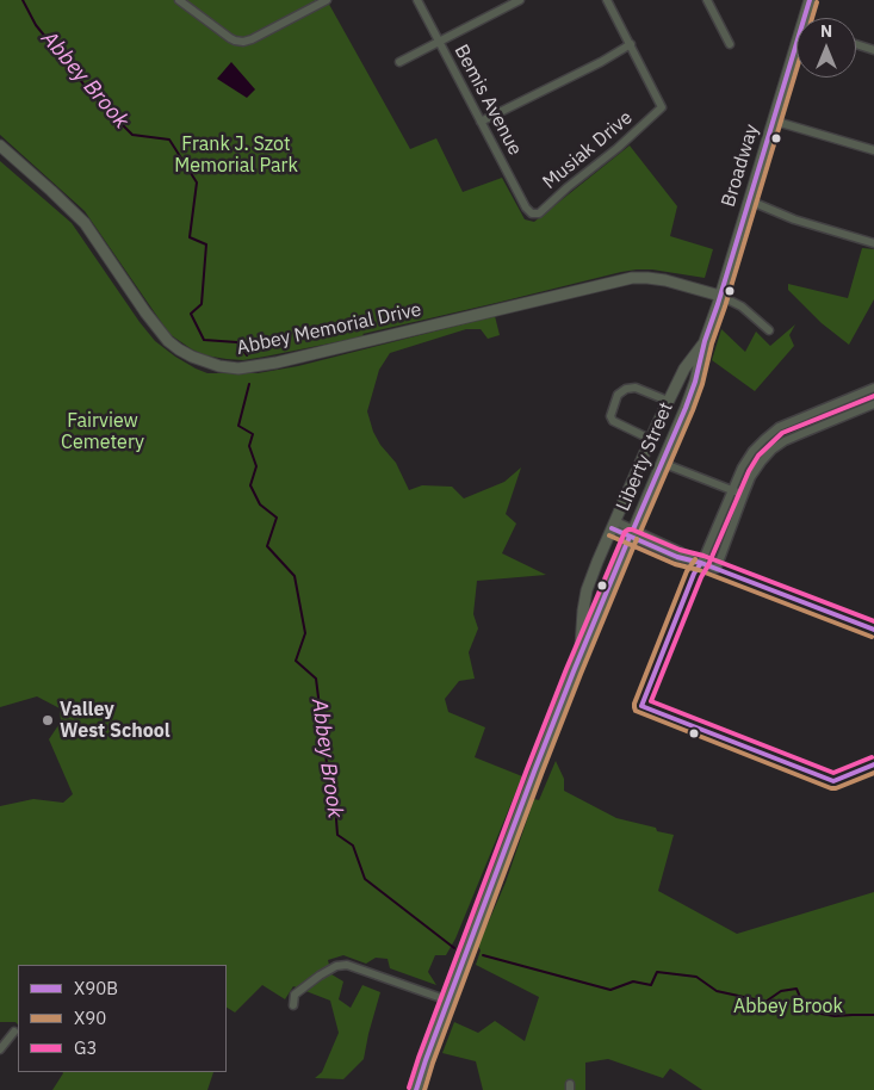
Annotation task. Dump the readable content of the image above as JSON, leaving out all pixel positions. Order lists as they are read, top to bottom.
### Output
{
  "streets": {
    "main road": ["Broadway", "Abbey Memorial Drive", "Liberty Street"],
    "street": ["Bemis Avenue", "Musiak Drive"]
  },
  "crossings": [
    ["Bemis Avenue", "Musiak Drive"],
    ["Broadway", "Abbey Memorial Drive"],
    ["Broadway", "Liberty Street"]
  ],
  "water": ["Abbey Brook"],
  "parks": ["Frank J. Szot Memorial Park", "Fairview Cemetery", "Abbey Brook"],
  "places": ["Valley West School"],
  "lines": ["transit line X90B", "transit line X90", "transit line G3"],
  "legend": ["X90B", "X90", "G3"],
  "north": "top"
}
